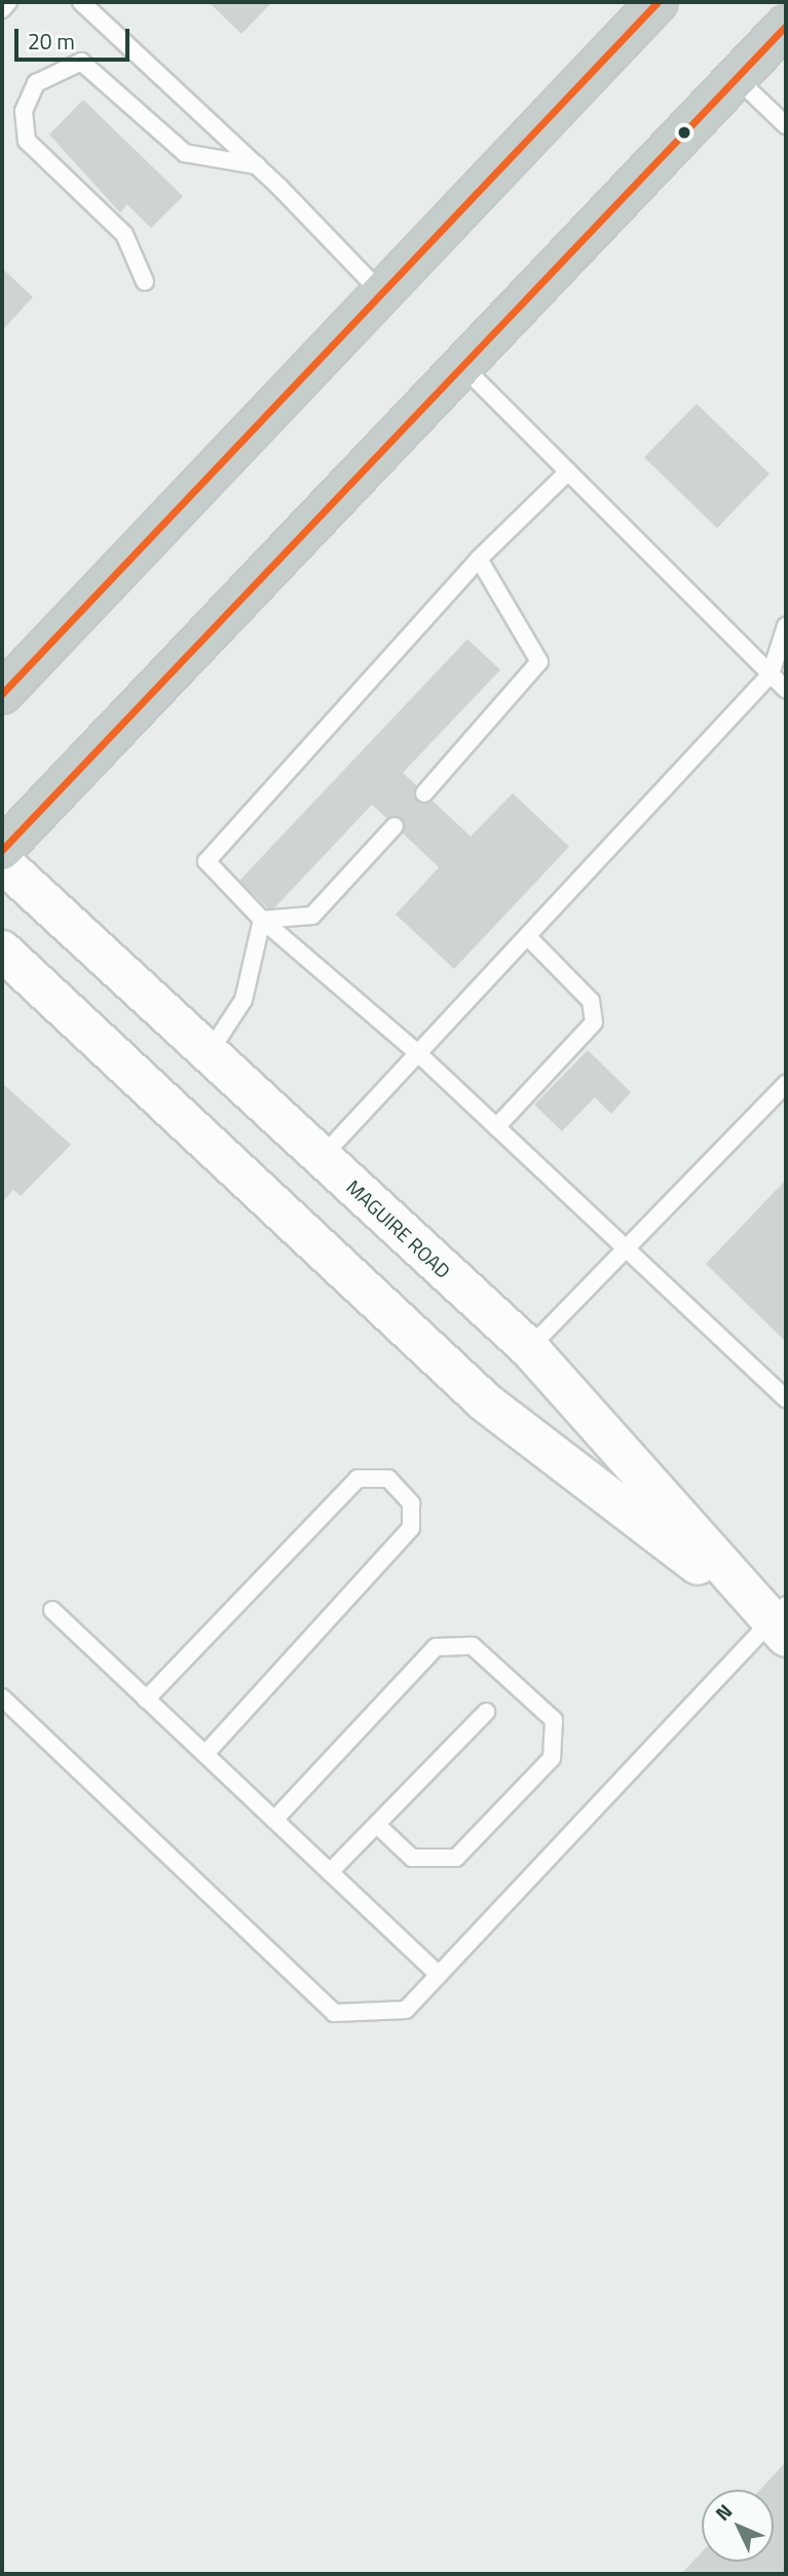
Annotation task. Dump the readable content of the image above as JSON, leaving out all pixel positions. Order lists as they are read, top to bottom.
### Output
{
  "streets": {
    "main road": ["MAGUIRE ROAD"]
  },
  "scale_bar": "20 m",
  "north": "top left"
}
